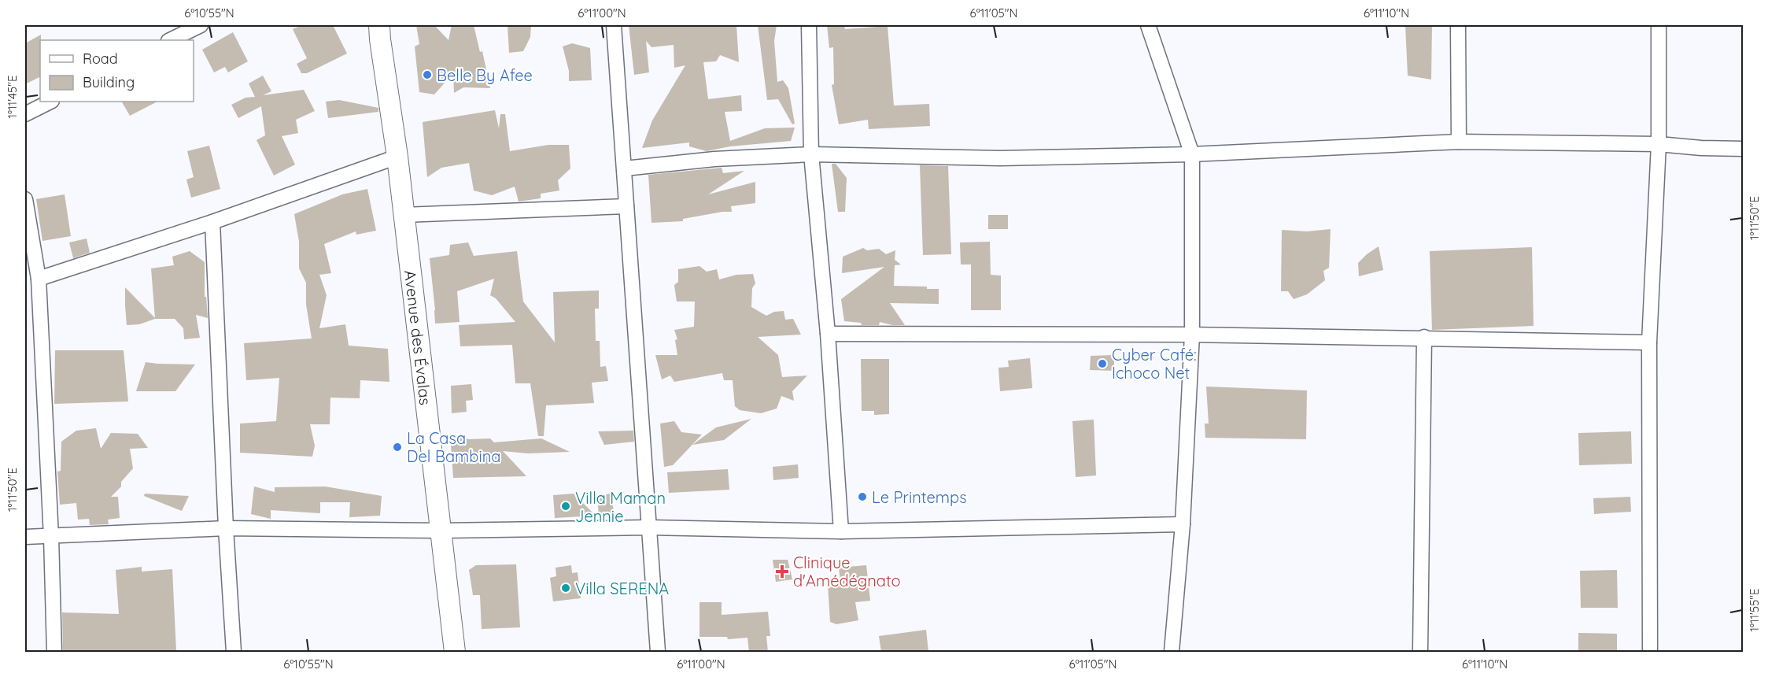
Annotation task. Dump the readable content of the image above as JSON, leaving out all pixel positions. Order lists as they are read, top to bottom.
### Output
{
  "streets": {
    "street": ["Avenue des Évalas"]
  },
  "places": {
    "other": [
      "Belle By Afee",
      "Cyber Café: Ichoco Net",
      "La Casa Del Bambina",
      "Le Printemps",
      "Villa Maman Jennie",
      "Villa SERENA"
    ],
    "health": ["Clinique d'Amédégnato"]
  },
  "legend": ["Road", "Building"],
  "coordinates": [
    "6°10'55\"N",
    "6°11'00\"N",
    "6°11'05\"N",
    "6°11'10\"N",
    "1°11'45\"E",
    "1°11'50\"E",
    "1°11'55\"E"
  ]
}
